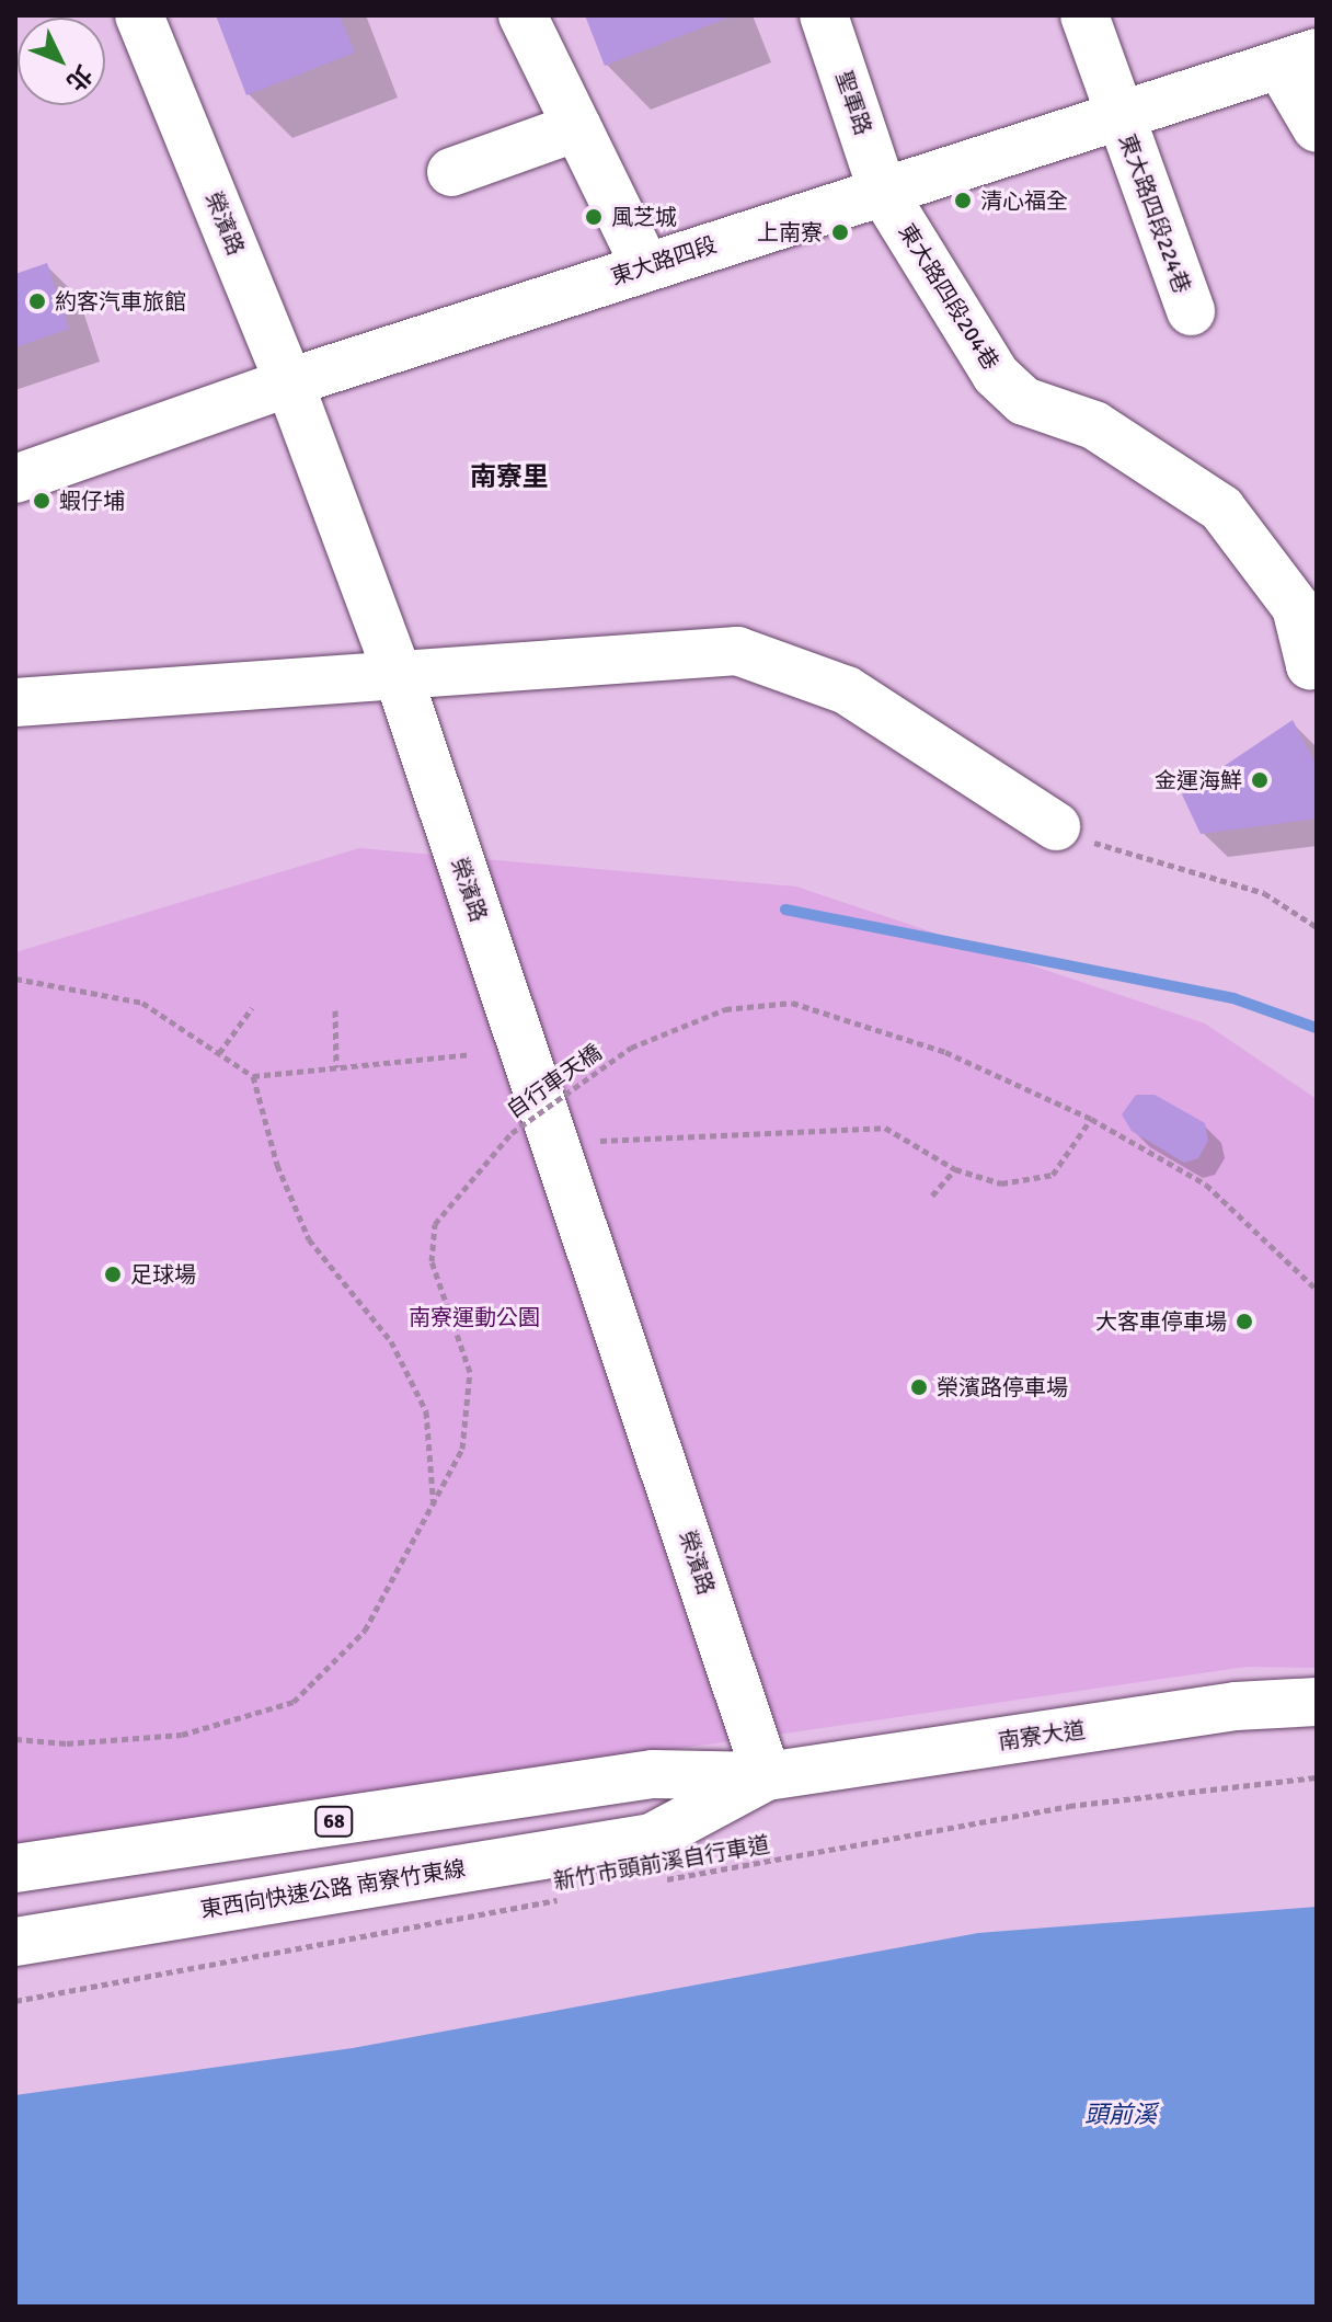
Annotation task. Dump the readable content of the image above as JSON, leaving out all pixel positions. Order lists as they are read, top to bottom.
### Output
{
  "streets": {
    "main road": [
      "聖軍路",
      "東大路四段224巷",
      "榮濱路",
      "東大路四段",
      "東大路四段204巷",
      "南寮大道",
      "68",
      "東西向快速公路 南寮竹東線"
    ],
    "path": ["自行車天橋", "新竹市頭前溪自行車道"]
  },
  "crossings": [
    ["聖軍路", "東大路四段"],
    ["聖軍路", "東大路四段204巷"],
    ["東大路四段224巷", "東大路四段"],
    ["榮濱路", "東大路四段"],
    ["榮濱路", "南寮大道"],
    ["榮濱路", "68"],
    ["榮濱路", "東西向快速公路 南寮竹東線"],
    ["東大路四段", "東大路四段204巷"],
    ["南寮大道", "68"],
    ["南寮大道", "東西向快速公路 南寮竹東線"],
    ["68", "東西向快速公路 南寮竹東線"],
    ["新竹市頭前溪自行車道", "東西向快速公路 南寮竹東線"]
  ],
  "districts": ["南寮里"],
  "water": ["頭前溪"],
  "parks": ["南寮運動公園"],
  "places": [
    "清心福全",
    "風芝城",
    "上南寮",
    "約客汽車旅館",
    "蝦仔埔",
    "金運海鮮",
    "足球場",
    "大客車停車場",
    "榮濱路停車場"
  ],
  "north": "bottom right"
}
